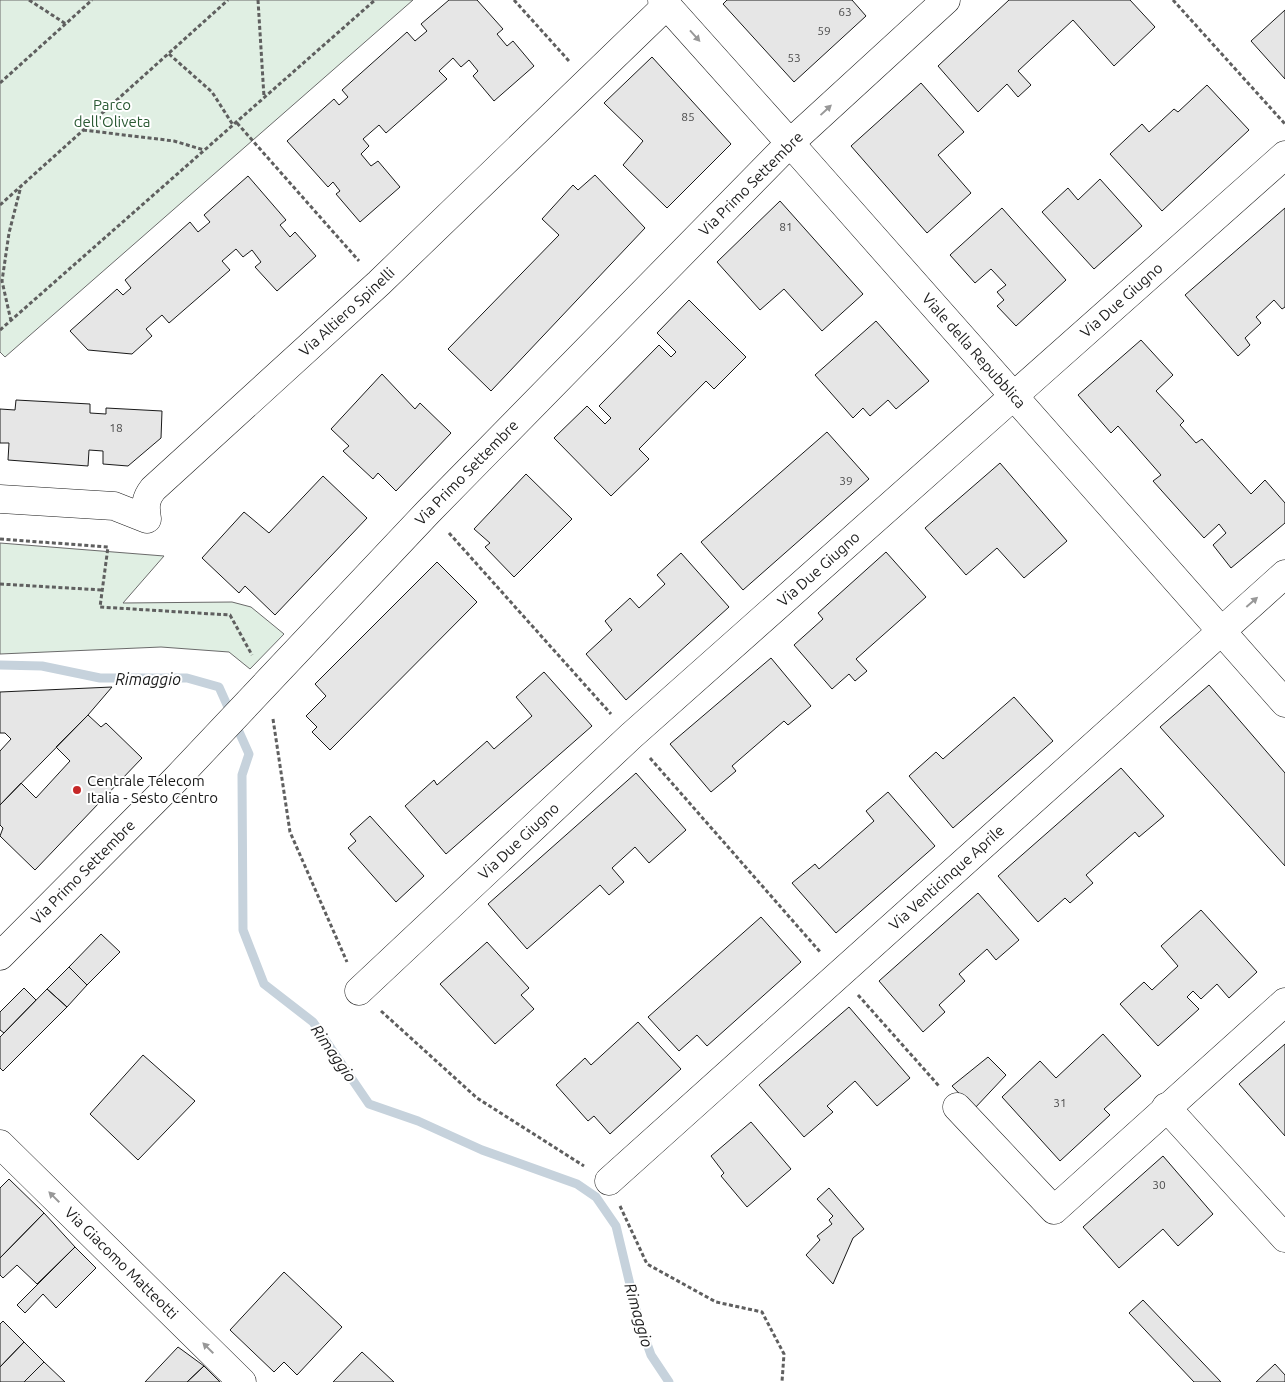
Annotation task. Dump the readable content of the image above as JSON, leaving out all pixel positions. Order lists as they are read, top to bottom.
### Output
{
  "streets": {
    "street": [
      "Via Primo Settembre",
      "Via Due Giugno",
      "Via Altiero Spinelli",
      "Viale della Repubblica",
      "Via Venticinque Aprile",
      "Via Giacomo Matteotti"
    ]
  },
  "crossings": [
    ["Via Primo Settembre", "Viale della Repubblica"],
    ["Via Due Giugno", "Viale della Repubblica"],
    ["Via Altiero Spinelli", "Viale della Repubblica"],
    ["Viale della Repubblica", "Via Venticinque Aprile"]
  ],
  "one_way": ["Via Giacomo Matteotti"],
  "water": ["Rimaggio"],
  "parks": ["Parco dell'Oliveta"],
  "places": ["Centrale Telecom Italia - Sesto Centro"],
  "house_numbers": [
    "63",
    "59",
    "53",
    "85",
    "81",
    "18",
    "39",
    "31",
    "30"
  ]
}
